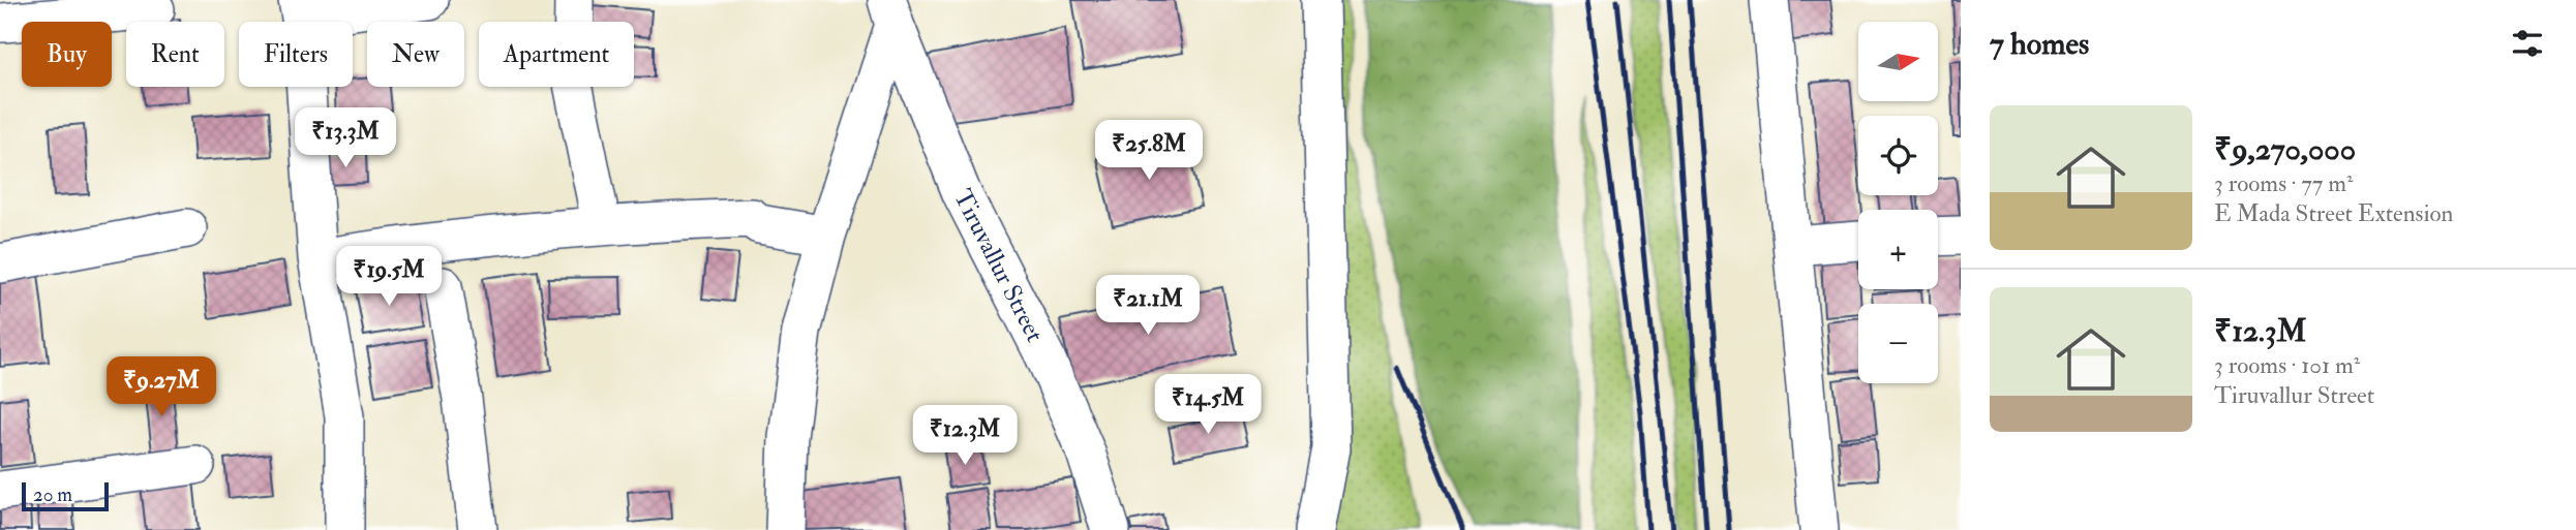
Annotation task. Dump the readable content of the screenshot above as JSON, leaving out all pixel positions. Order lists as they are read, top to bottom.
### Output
{
  "streets": {
    "street": ["Tiruvallur Street"]
  },
  "scale_bar": "20 m",
  "north": "right",
  "page": {
    "heading": "7 homes",
    "map_buttons": ["+", "−"],
    "chip": [
      "Buy",
      "Rent",
      "Filters",
      "New",
      "Apartment"
    ],
    "list": [
      {
        "name": "₹9,270,000",
        "note": "3 rooms · 77 m² · E Mada Street Extension"
      },
      {
        "name": "₹12.3M",
        "note": "3 rooms · 101 m² · Tiruvallur Street"
      }
    ],
    "price": [
      "₹13.3M",
      "₹25.8M",
      "₹19.5M",
      "₹21.1M",
      "₹9.27M",
      "₹14.5M",
      "₹12.3M"
    ],
    "scale": "20 m"
  }
}
